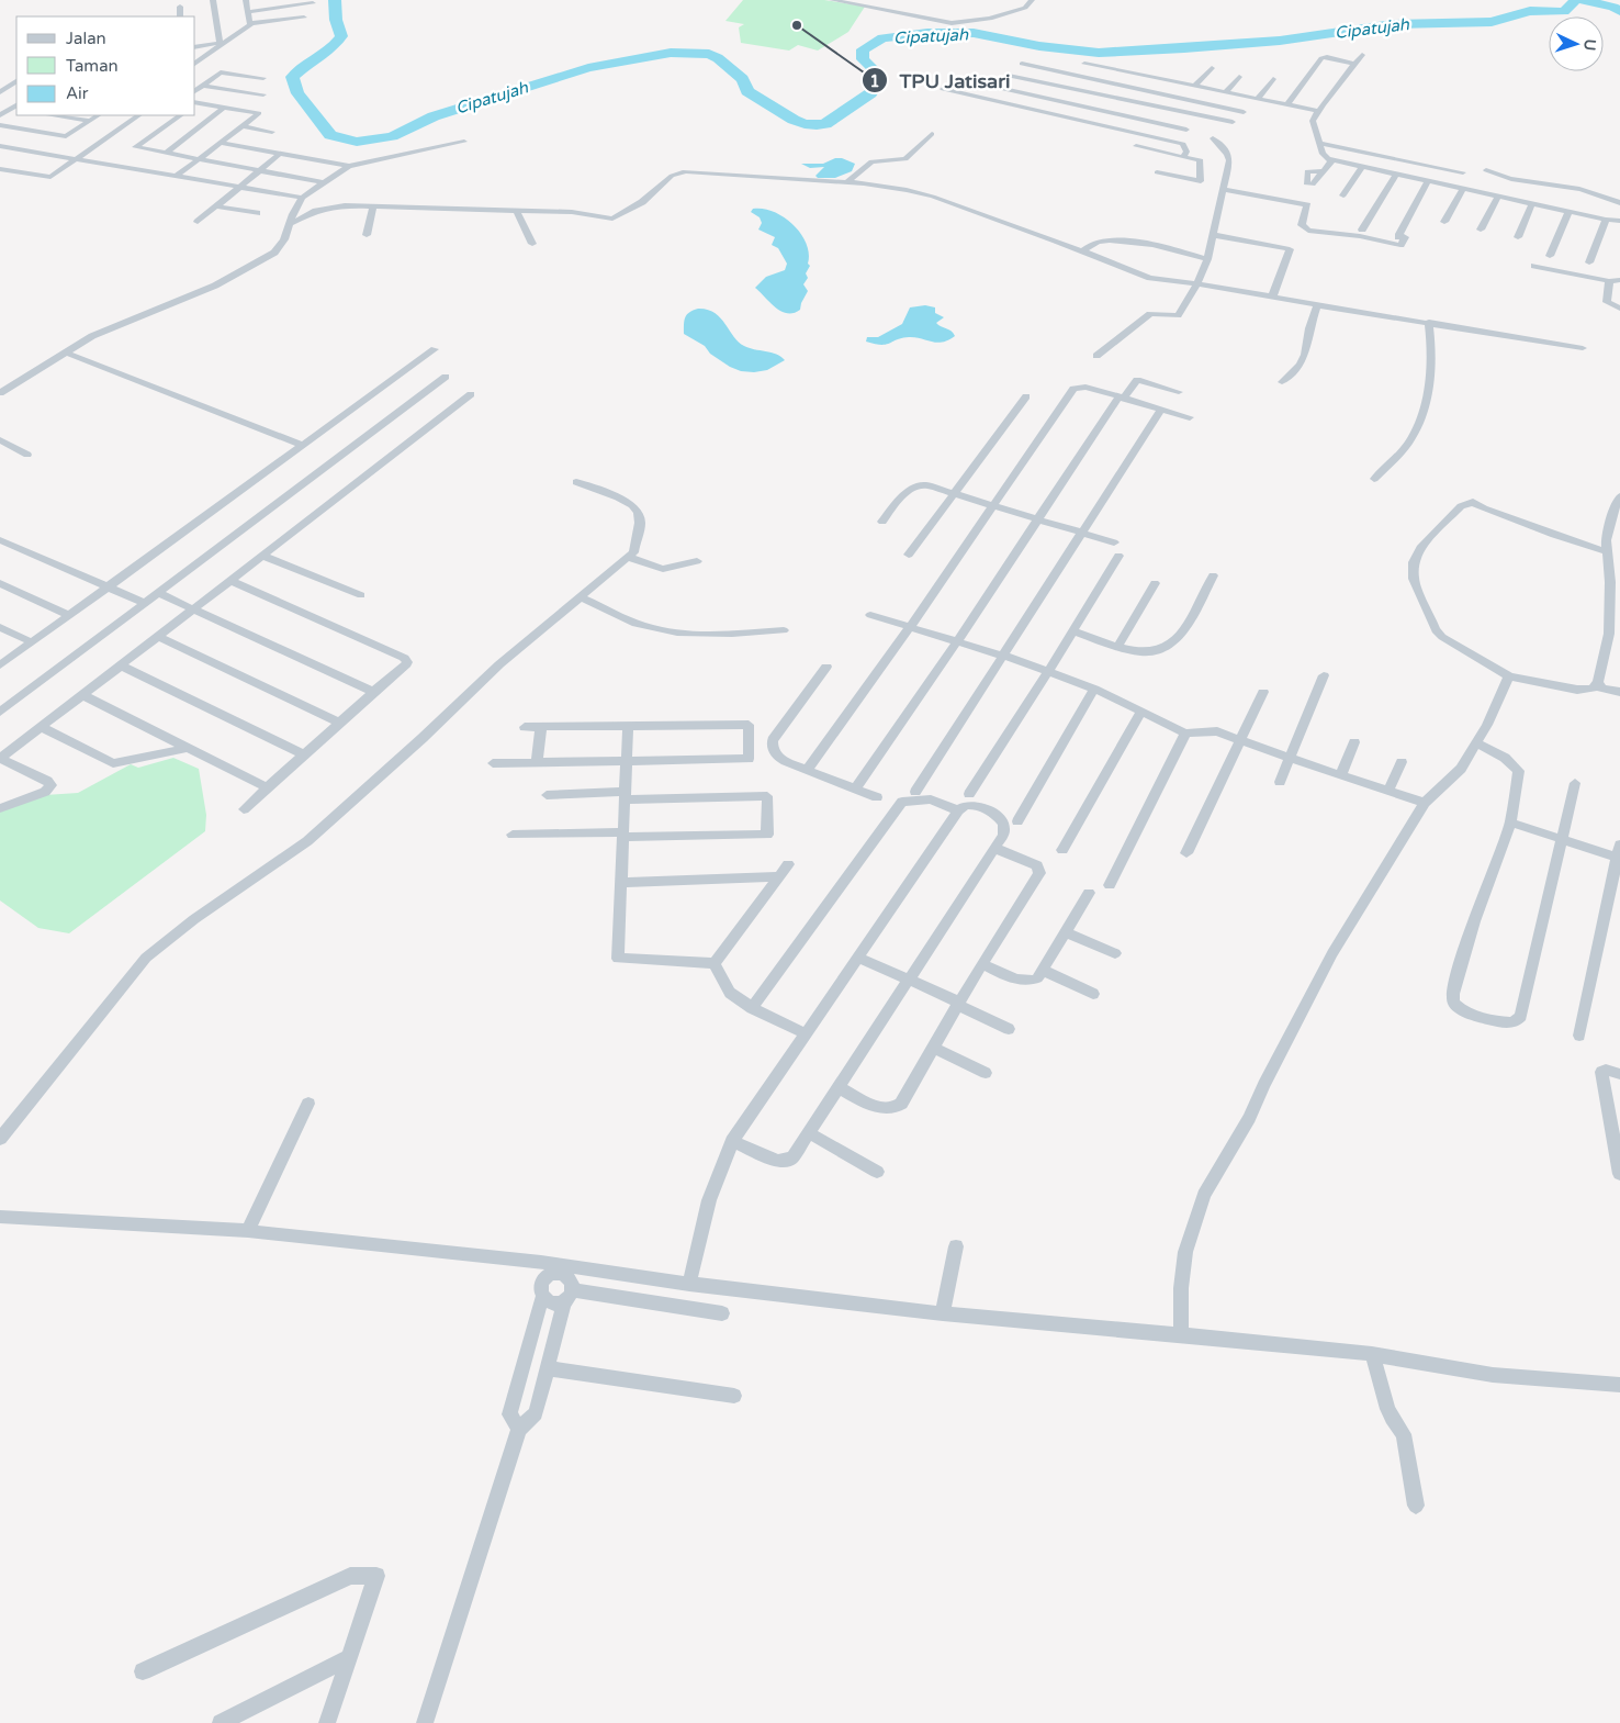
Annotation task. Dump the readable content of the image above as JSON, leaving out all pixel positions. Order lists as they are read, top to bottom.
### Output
{
  "water": ["Cipatujah"],
  "places": ["TPU Jatisari"],
  "legend": ["Jalan", "Taman", "Air"],
  "north": "right"
}
